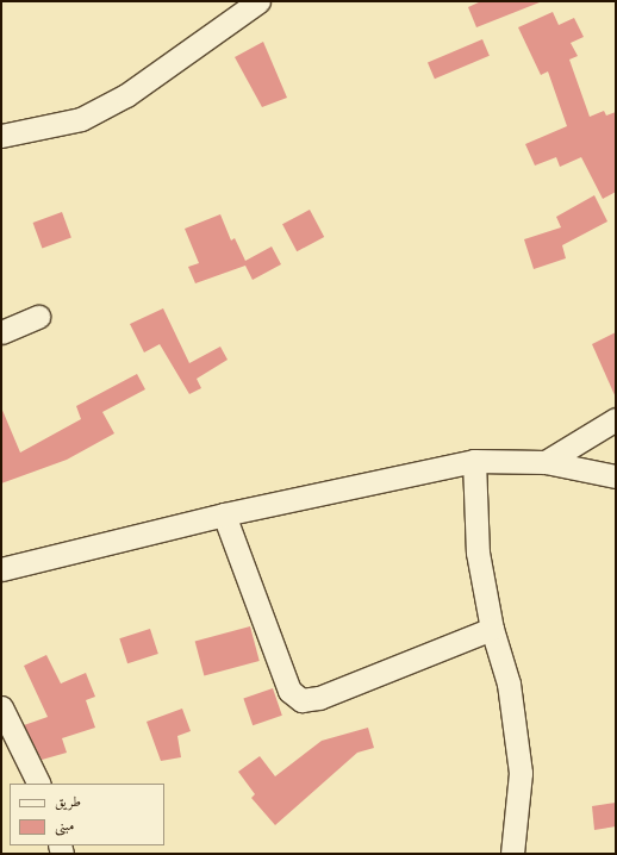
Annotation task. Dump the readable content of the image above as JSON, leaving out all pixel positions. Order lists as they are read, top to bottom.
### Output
{
  "legend": ["طريق", "مبنى"]
}
